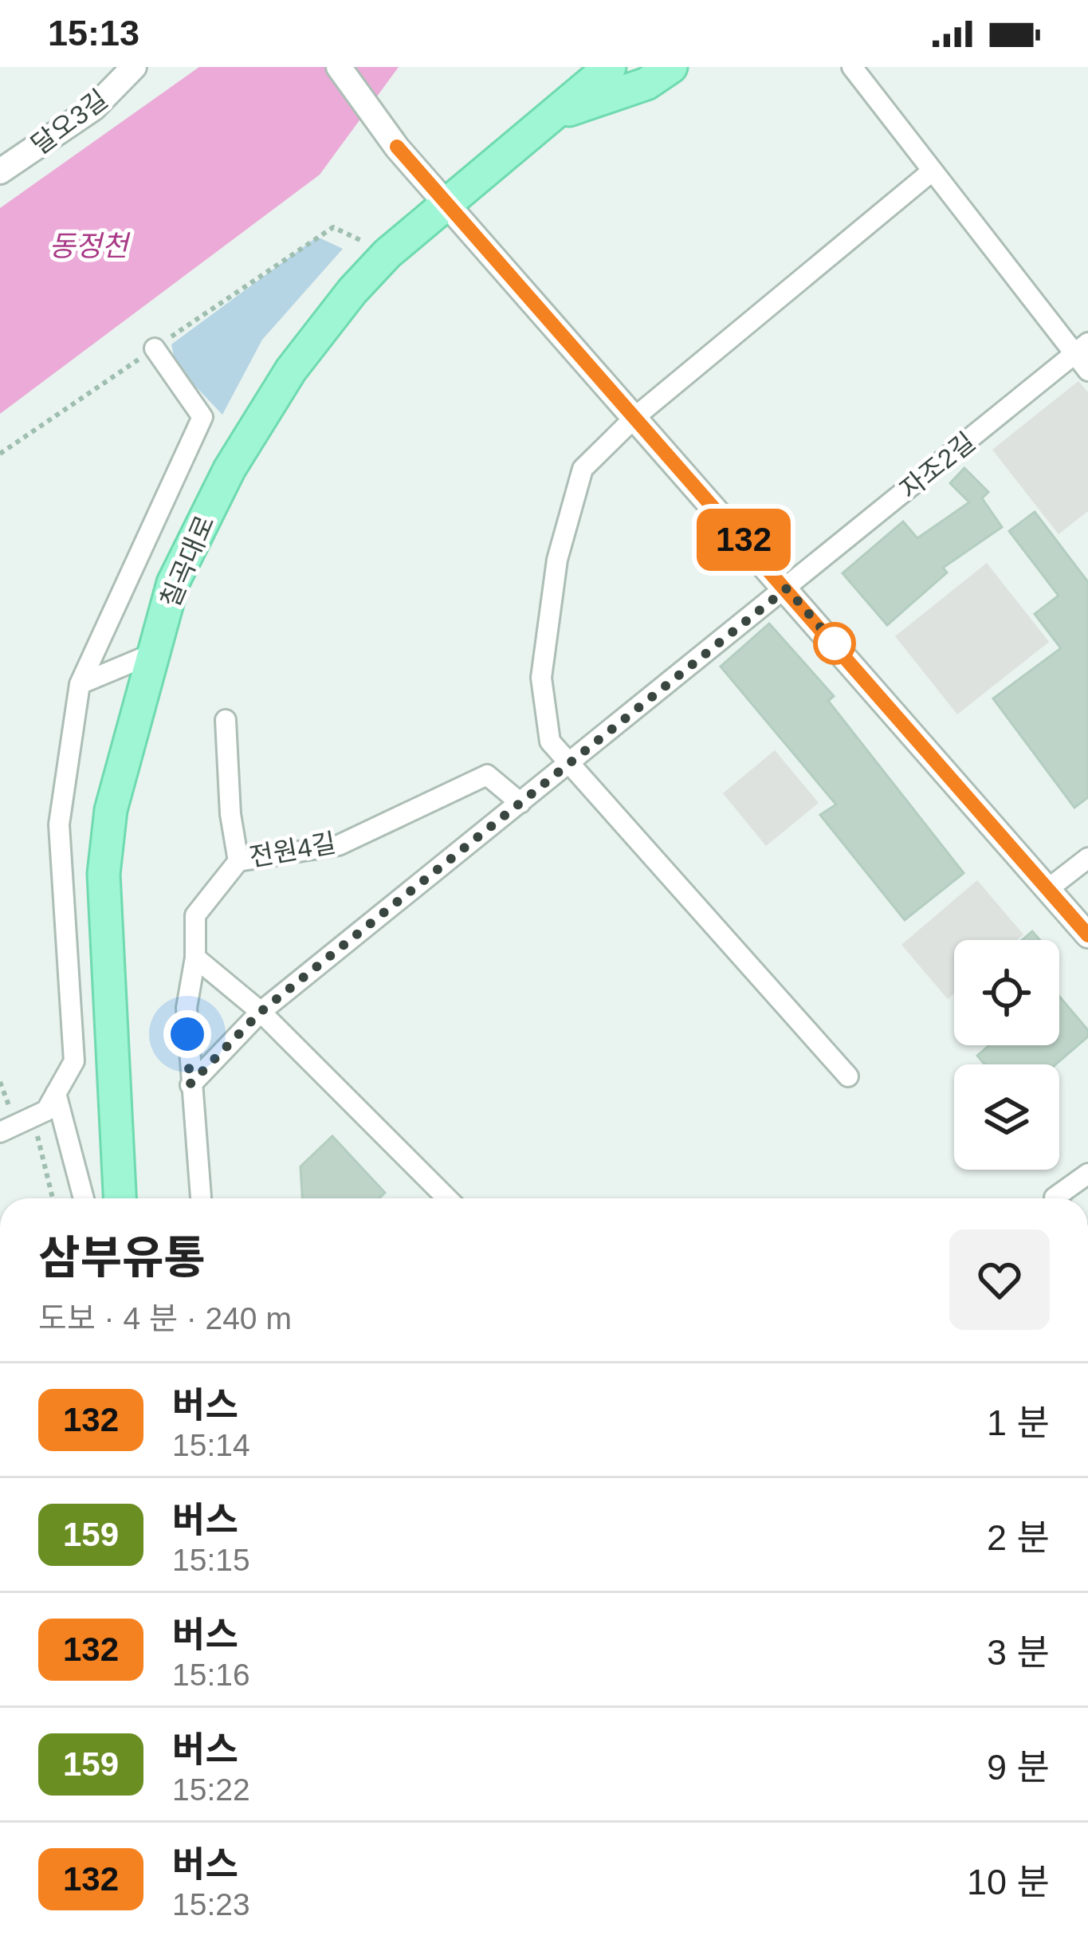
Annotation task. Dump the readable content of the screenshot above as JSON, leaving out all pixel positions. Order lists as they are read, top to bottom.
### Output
{
  "streets": {
    "main road": ["칠곡대로"],
    "street": ["달오3길", "자조2길", "전원4길"]
  },
  "water": ["동정천"],
  "lines": ["bus line 132"],
  "page": {
    "status": "15:13",
    "on_map": "132",
    "heading": ["삼부유통", "도보 · 4 분 · 240 m"],
    "list": [
      {
        "mark": "132",
        "name": "버스",
        "note": "15:14",
        "value": "1 분"
      },
      {
        "mark": "159",
        "name": "버스",
        "note": "15:15",
        "value": "2 분"
      },
      {
        "mark": "132",
        "name": "버스",
        "note": "15:16",
        "value": "3 분"
      },
      {
        "mark": "159",
        "name": "버스",
        "note": "15:22",
        "value": "9 분"
      },
      {
        "mark": "132",
        "name": "버스",
        "note": "15:23",
        "value": "10 분"
      }
    ]
  }
}
